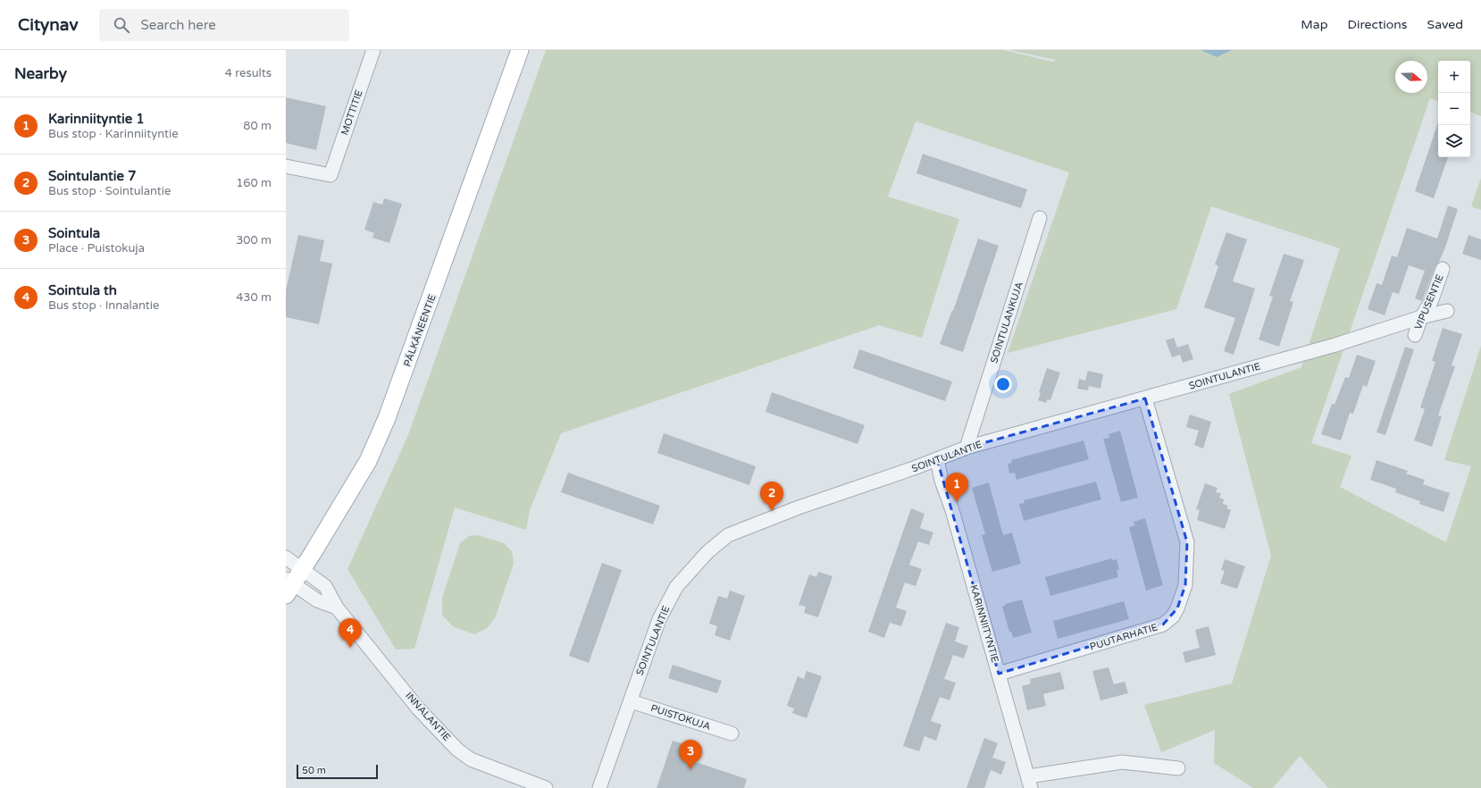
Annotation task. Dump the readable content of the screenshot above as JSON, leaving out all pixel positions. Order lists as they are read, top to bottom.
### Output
{
  "streets": {
    "main road": ["PÄLKÄNEENTIE"],
    "street": [
      "MOTTITIE",
      "VIPUSENTIE",
      "SOINTULANKUJA",
      "SOINTULANTIE",
      "KARINNIITYNTIE",
      "PUUTARHATIE",
      "INNALANTIE",
      "PUISTOKUJA"
    ]
  },
  "crossings": [
    ["VIPUSENTIE", "SOINTULANTIE"],
    ["SOINTULANKUJA", "SOINTULANTIE"],
    ["PÄLKÄNEENTIE", "INNALANTIE"],
    ["SOINTULANTIE", "KARINNIITYNTIE"],
    ["SOINTULANTIE", "PUUTARHATIE"],
    ["SOINTULANTIE", "PUISTOKUJA"],
    ["KARINNIITYNTIE", "PUUTARHATIE"]
  ],
  "scale_bar": "50 m",
  "north": "right",
  "page": {
    "header": "Citynav",
    "search": "Search here",
    "nav": ["Map", "Directions", "Saved"],
    "heading": ["Nearby", "4 results"],
    "map_buttons": ["+", "−"],
    "list": [
      {
        "mark": "1",
        "name": "Karinniityntie 1",
        "note": "Bus stop · Karinniityntie",
        "value": "80 m"
      },
      {
        "mark": "2",
        "name": "Sointulantie 7",
        "note": "Bus stop · Sointulantie",
        "value": "160 m"
      },
      {
        "mark": "3",
        "name": "Sointula",
        "note": "Place · Puistokuja",
        "value": "300 m"
      },
      {
        "mark": "4",
        "name": "Sointula th",
        "note": "Bus stop · Innalantie",
        "value": "430 m"
      }
    ],
    "pins": [
      "1",
      "2",
      "4",
      "3"
    ],
    "scale": "50 m"
  }
}
